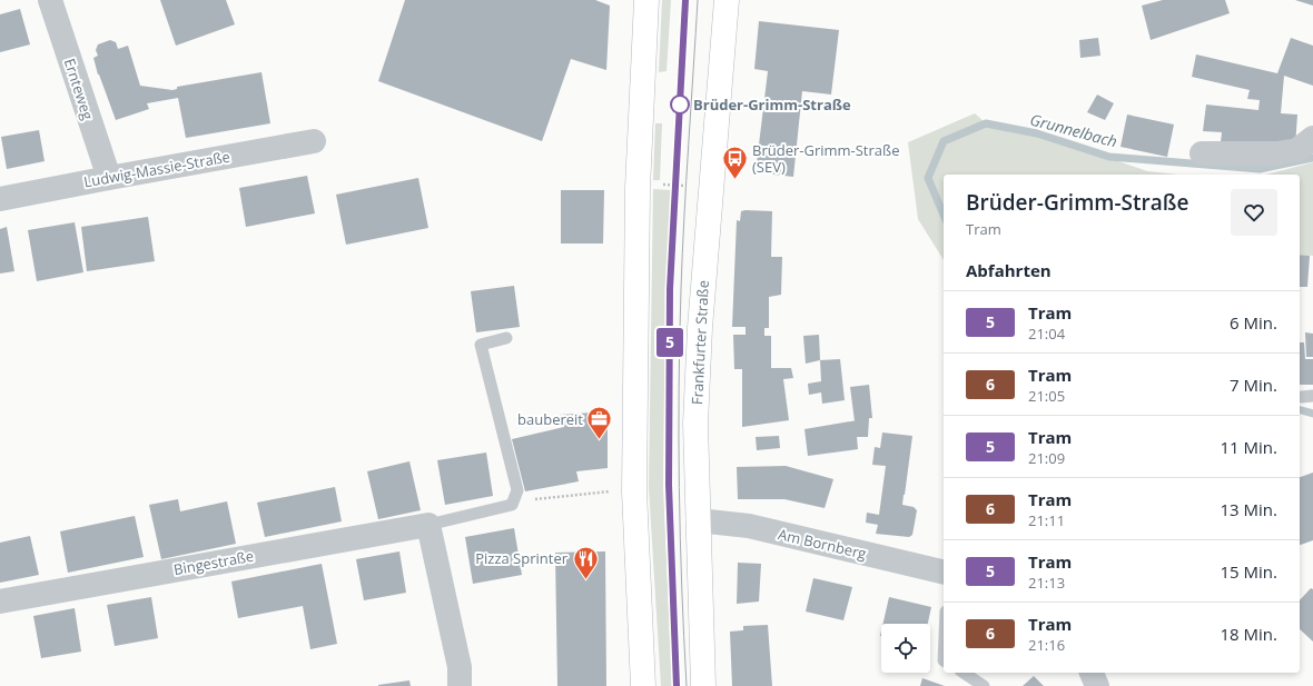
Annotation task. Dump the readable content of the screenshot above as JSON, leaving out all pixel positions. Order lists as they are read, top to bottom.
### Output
{
  "streets": {
    "main road": ["Frankfurter Straße"],
    "street": [
      "Ernteweg",
      "Ludwig-Massie-Straße",
      "Am Bornberg",
      "Bingestraße"
    ]
  },
  "crossings": [
    ["Ernteweg", "Ludwig-Massie-Straße"],
    ["Frankfurter Straße", "Am Bornberg"]
  ],
  "water": ["Grunnelbach"],
  "places": {
    "other": ["Brüder-Grimm-Straße"],
    "bus stop": ["Brüder-Grimm-Straße (SEV)"],
    "office": ["baubereit"],
    "restaurant": ["Pizza Sprinter"]
  },
  "lines": ["tram line 5"],
  "page": {
    "on_map": "5",
    "heading": [
      ["Brüder-Grimm-Straße", "Tram"],
      "Abfahrten"
    ],
    "list": [
      {
        "mark": "5",
        "name": "Tram",
        "note": "21:04",
        "value": "6 Min."
      },
      {
        "mark": "6",
        "name": "Tram",
        "note": "21:05",
        "value": "7 Min."
      },
      {
        "mark": "5",
        "name": "Tram",
        "note": "21:09",
        "value": "11 Min."
      },
      {
        "mark": "6",
        "name": "Tram",
        "note": "21:11",
        "value": "13 Min."
      },
      {
        "mark": "5",
        "name": "Tram",
        "note": "21:13",
        "value": "15 Min."
      },
      {
        "mark": "6",
        "name": "Tram",
        "note": "21:16",
        "value": "18 Min."
      }
    ]
  }
}
